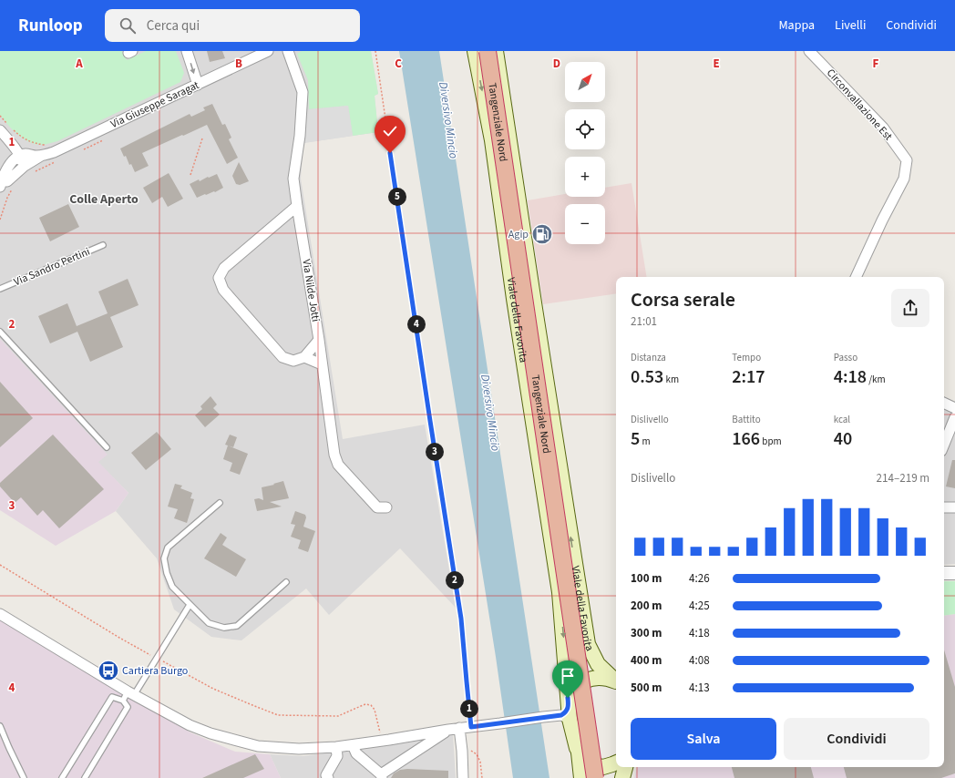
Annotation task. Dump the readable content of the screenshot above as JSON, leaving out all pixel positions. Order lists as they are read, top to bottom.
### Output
{
  "streets": {
    "highway": ["Tangenziale Nord"],
    "main road": ["Viale della Favorita"],
    "street": ["Via Giuseppe Saragat", "Circonvallazione Est", "Via Nilde Jotti"],
    "lane": ["Via Sandro Pertini"]
  },
  "districts": ["Colle Aperto"],
  "water": ["Diversivo Mincio"],
  "places": {
    "fuel station": ["Agip"],
    "bus stop": ["Cartiera Burgo"]
  },
  "north": "top right",
  "page": {
    "header": "Runloop",
    "search": "Cerca qui",
    "nav": ["Mappa", "Livelli", "Condividi"],
    "map_buttons": ["+", "−"],
    "pins": [
      "5",
      "4",
      "3",
      "2",
      "1"
    ],
    "heading": ["Corsa serale", "21:01"],
    "stats": [
      ["Distanza", "0.53 km"],
      ["Tempo", "2:17"],
      ["Passo", "4:18 /km"],
      ["Dislivello", "5 m"],
      ["Battito", "166 bpm"],
      ["kcal", "40"]
    ],
    "chart": ["Dislivello", "214–219 m"],
    "list": [
      {
        "name": "100 m",
        "note": "4:26"
      },
      {
        "name": "200 m",
        "note": "4:25"
      },
      {
        "name": "300 m",
        "note": "4:18"
      },
      {
        "name": "400 m",
        "note": "4:08"
      },
      {
        "name": "500 m",
        "note": "4:13"
      }
    ],
    "buttons": ["Salva", "Condividi"]
  },
  "grid": {
    "columns": [
      "A",
      "B",
      "C",
      "D",
      "E",
      "F"
    ],
    "rows": [
      "1",
      "2",
      "3",
      "4"
    ]
  }
}
